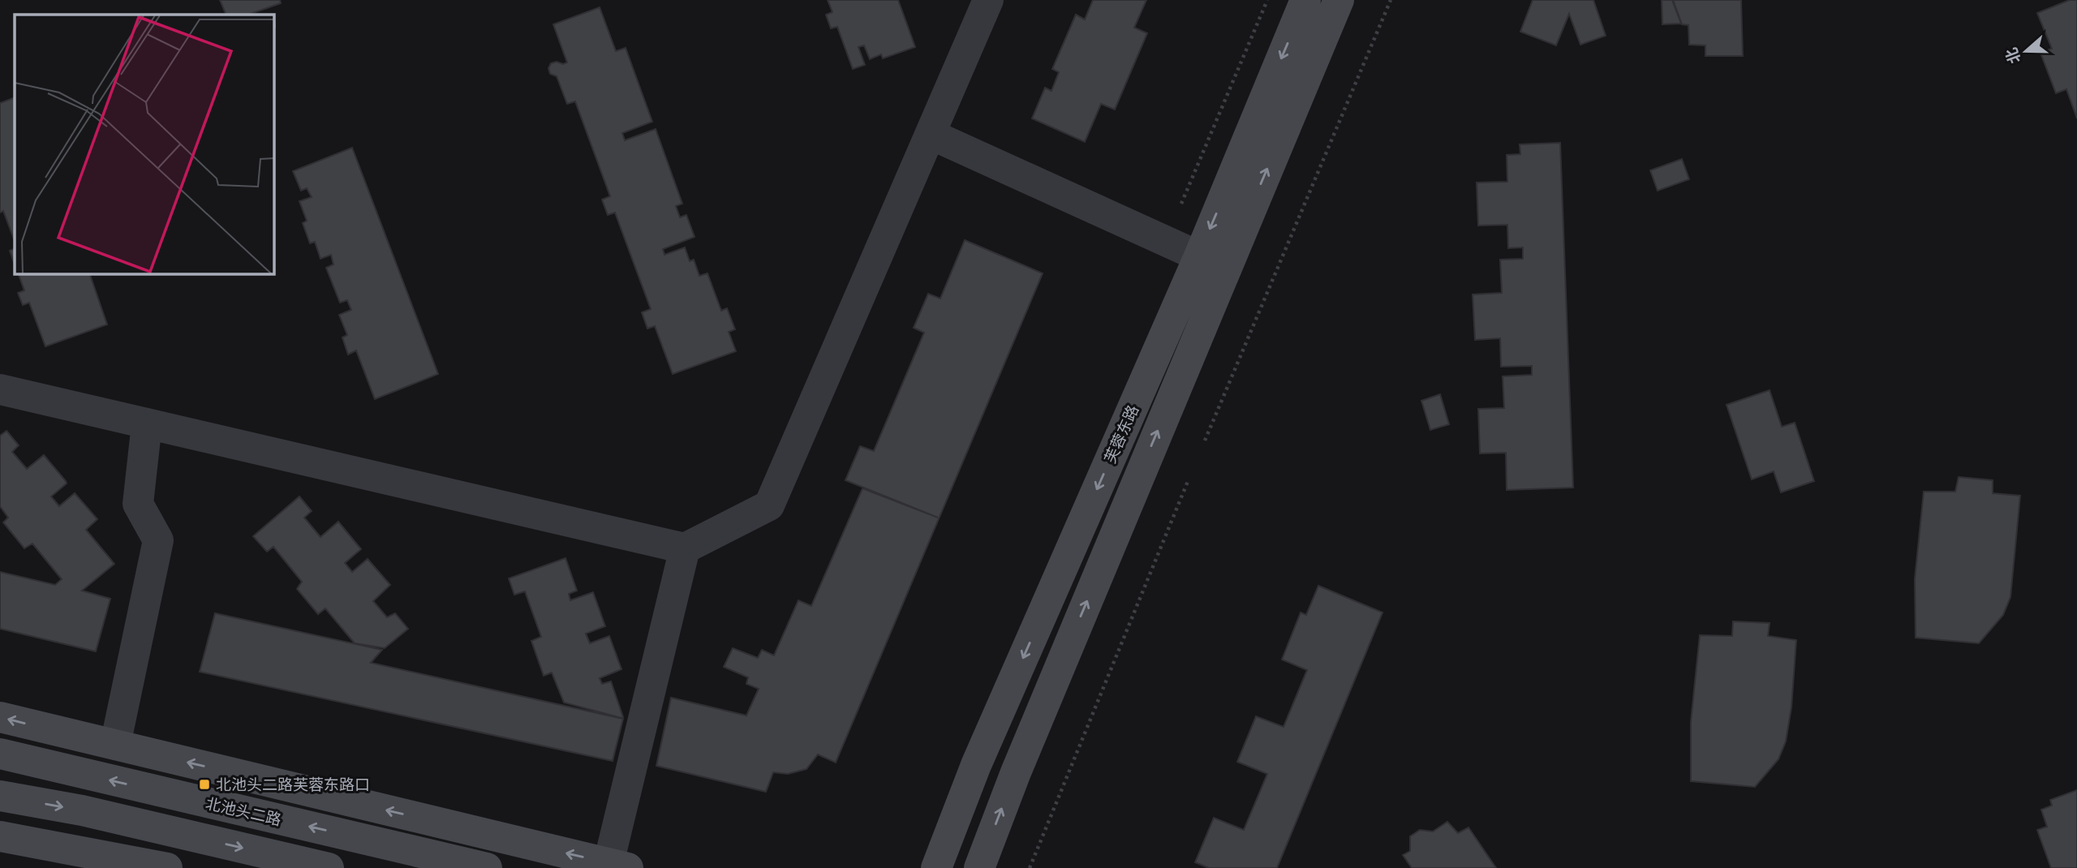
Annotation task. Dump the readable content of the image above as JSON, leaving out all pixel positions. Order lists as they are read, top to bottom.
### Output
{
  "streets": {
    "main road": ["芙蓉东路", "北池头二路"]
  },
  "places": {
    "transit": ["北池头二路芙蓉东路口"]
  },
  "north": "left"
}
